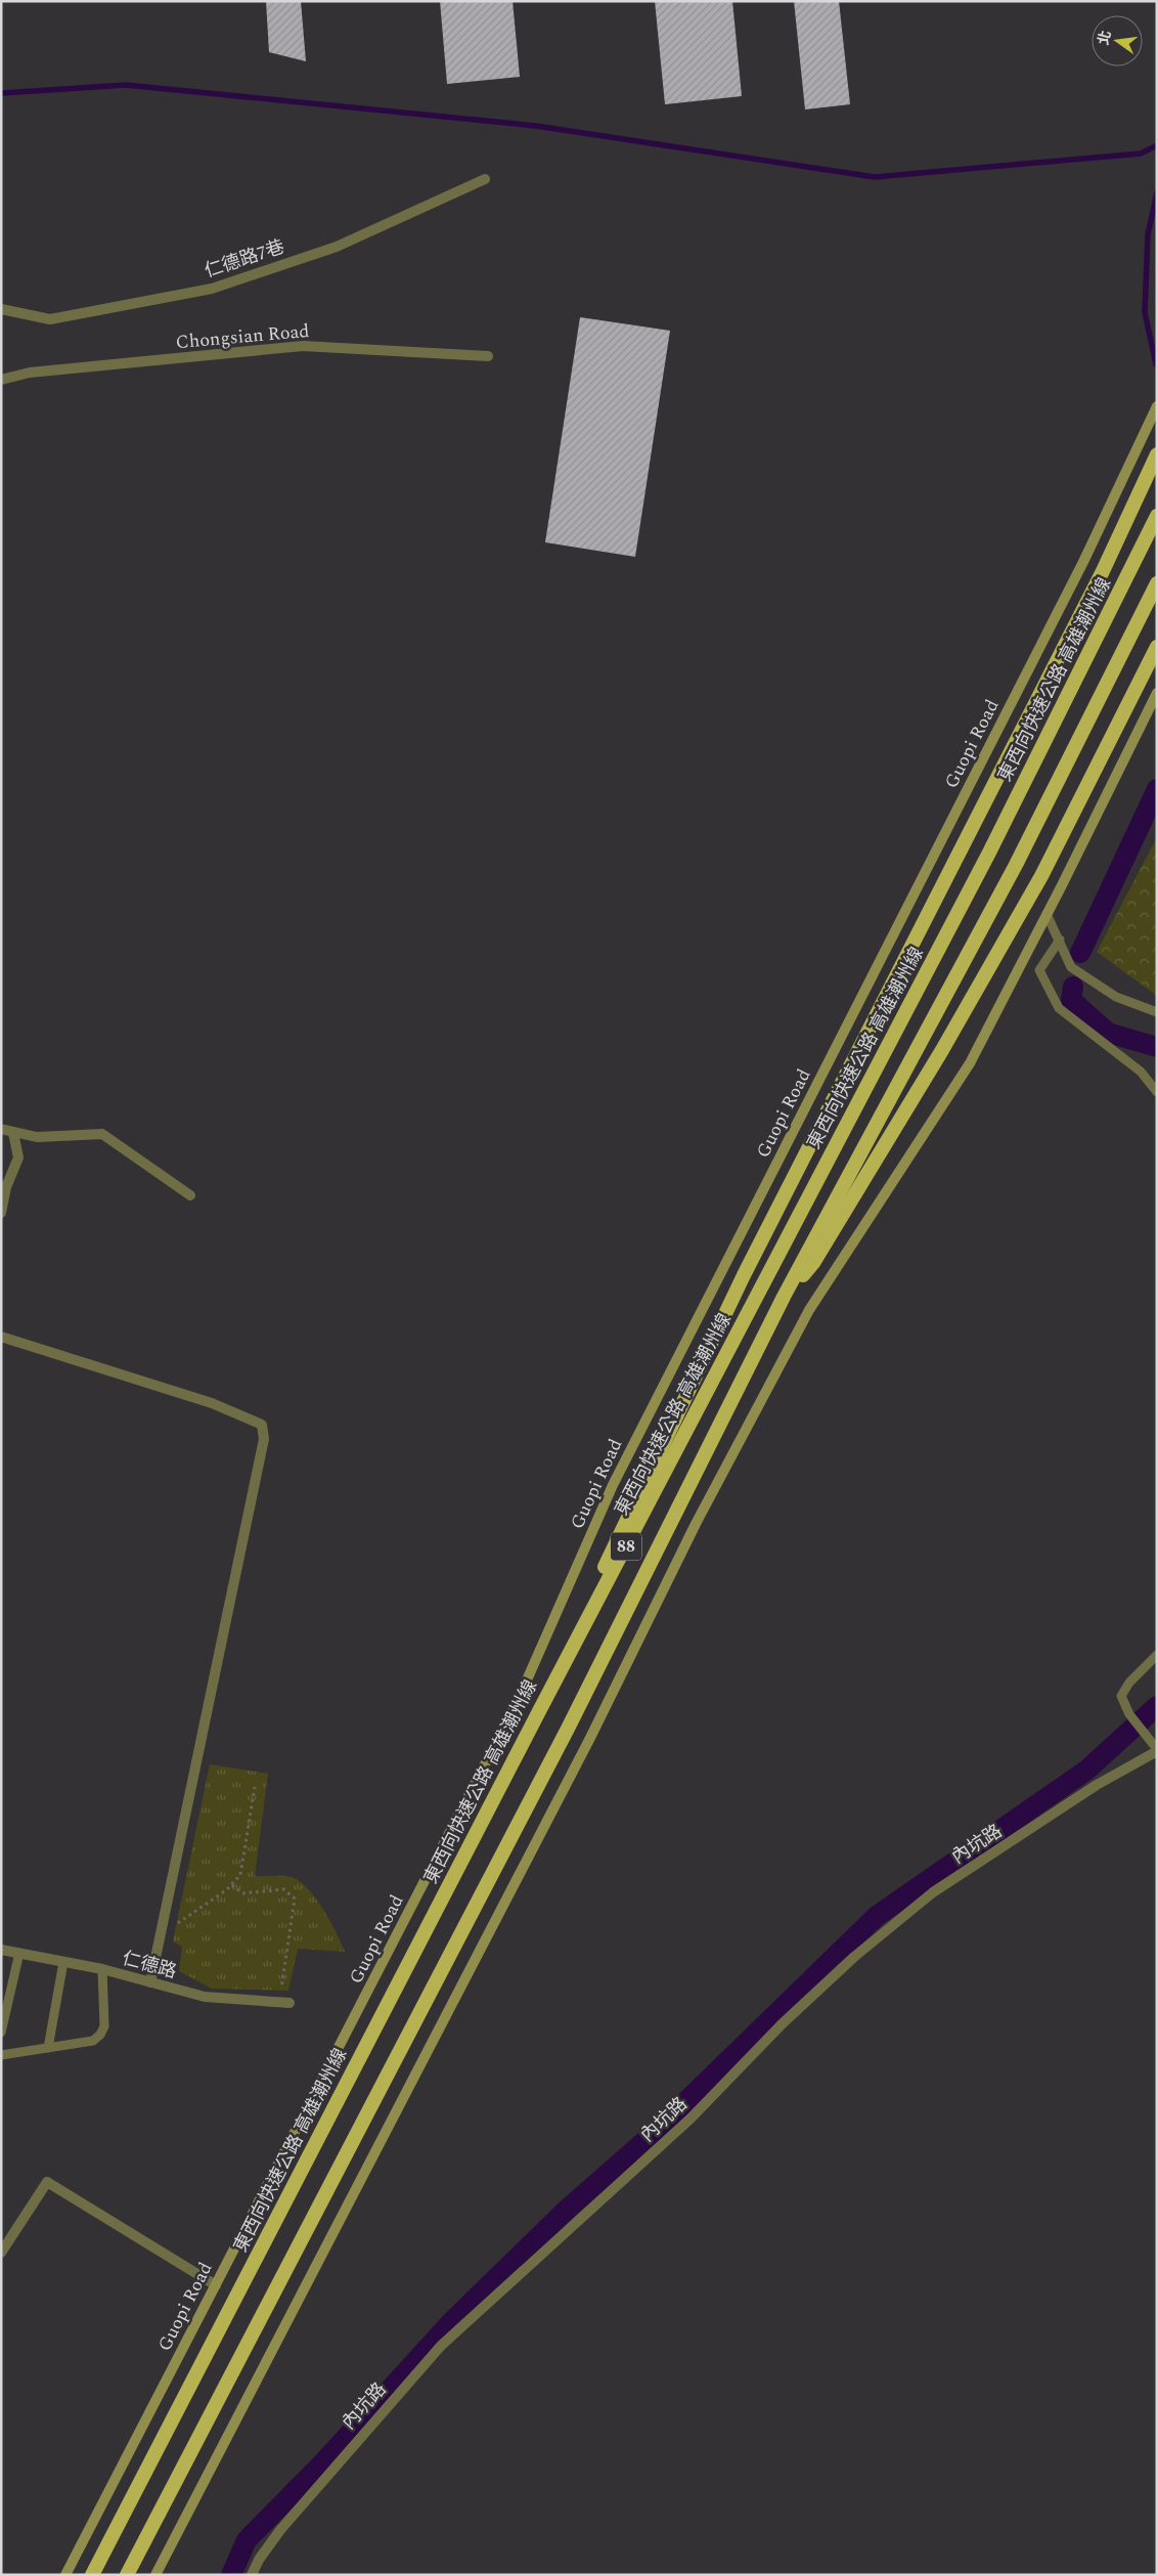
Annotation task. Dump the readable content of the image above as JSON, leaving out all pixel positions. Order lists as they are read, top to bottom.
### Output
{
  "streets": {
    "highway": ["東西向快速公路 高雄潮州線", "88"],
    "main road": ["Guopi Road"],
    "street": [
      "仁德路7巷",
      "Chongsian Road",
      "內坑路",
      "仁德路"
    ]
  },
  "north": "left"
}
